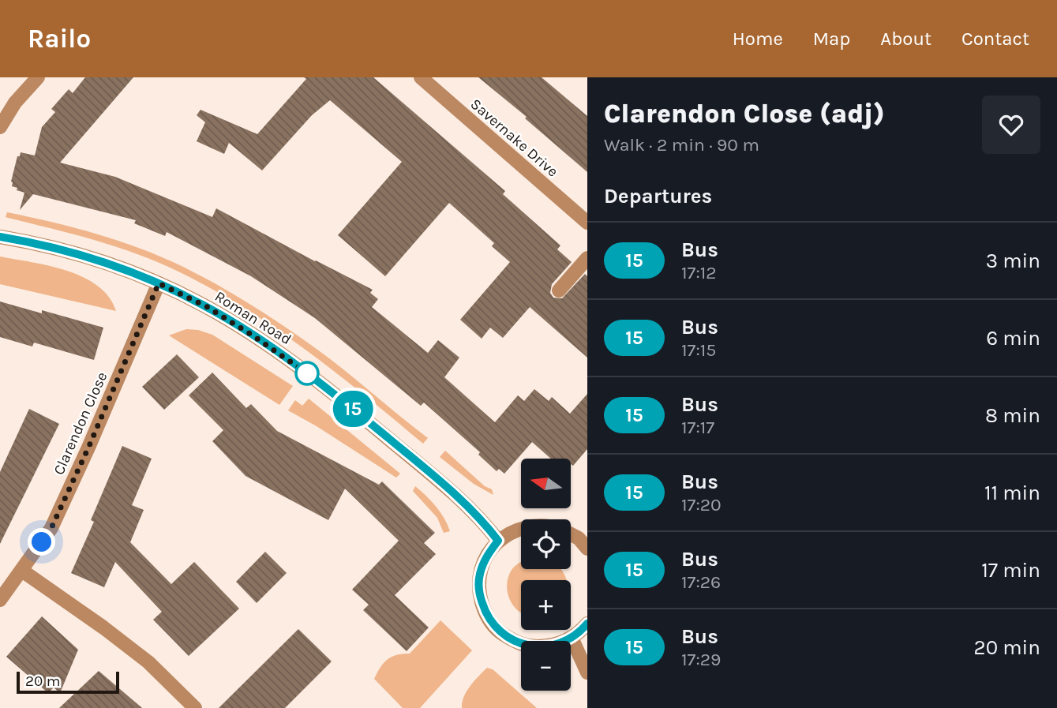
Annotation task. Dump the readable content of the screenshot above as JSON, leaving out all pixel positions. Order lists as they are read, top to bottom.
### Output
{
  "streets": {
    "street": ["Savernake Drive", "Roman Road", "Clarendon Close"]
  },
  "crossings": [
    ["Roman Road", "Clarendon Close"]
  ],
  "lines": ["bus line 15"],
  "scale_bar": "20 m",
  "north": "left",
  "page": {
    "header": "Railo",
    "nav": [
      "Home",
      "Map",
      "About",
      "Contact"
    ],
    "on_map": "15",
    "heading": [
      ["Clarendon Close (adj)", "Walk · 2 min · 90 m"],
      "Departures"
    ],
    "list": [
      {
        "mark": "15",
        "name": "Bus",
        "note": "17:12",
        "value": "3 min"
      },
      {
        "mark": "15",
        "name": "Bus",
        "note": "17:15",
        "value": "6 min"
      },
      {
        "mark": "15",
        "name": "Bus",
        "note": "17:17",
        "value": "8 min"
      },
      {
        "mark": "15",
        "name": "Bus",
        "note": "17:20",
        "value": "11 min"
      },
      {
        "mark": "15",
        "name": "Bus",
        "note": "17:26",
        "value": "17 min"
      },
      {
        "mark": "15",
        "name": "Bus",
        "note": "17:29",
        "value": "20 min"
      }
    ],
    "map_buttons": ["+", "−"],
    "scale": "20 m"
  }
}
